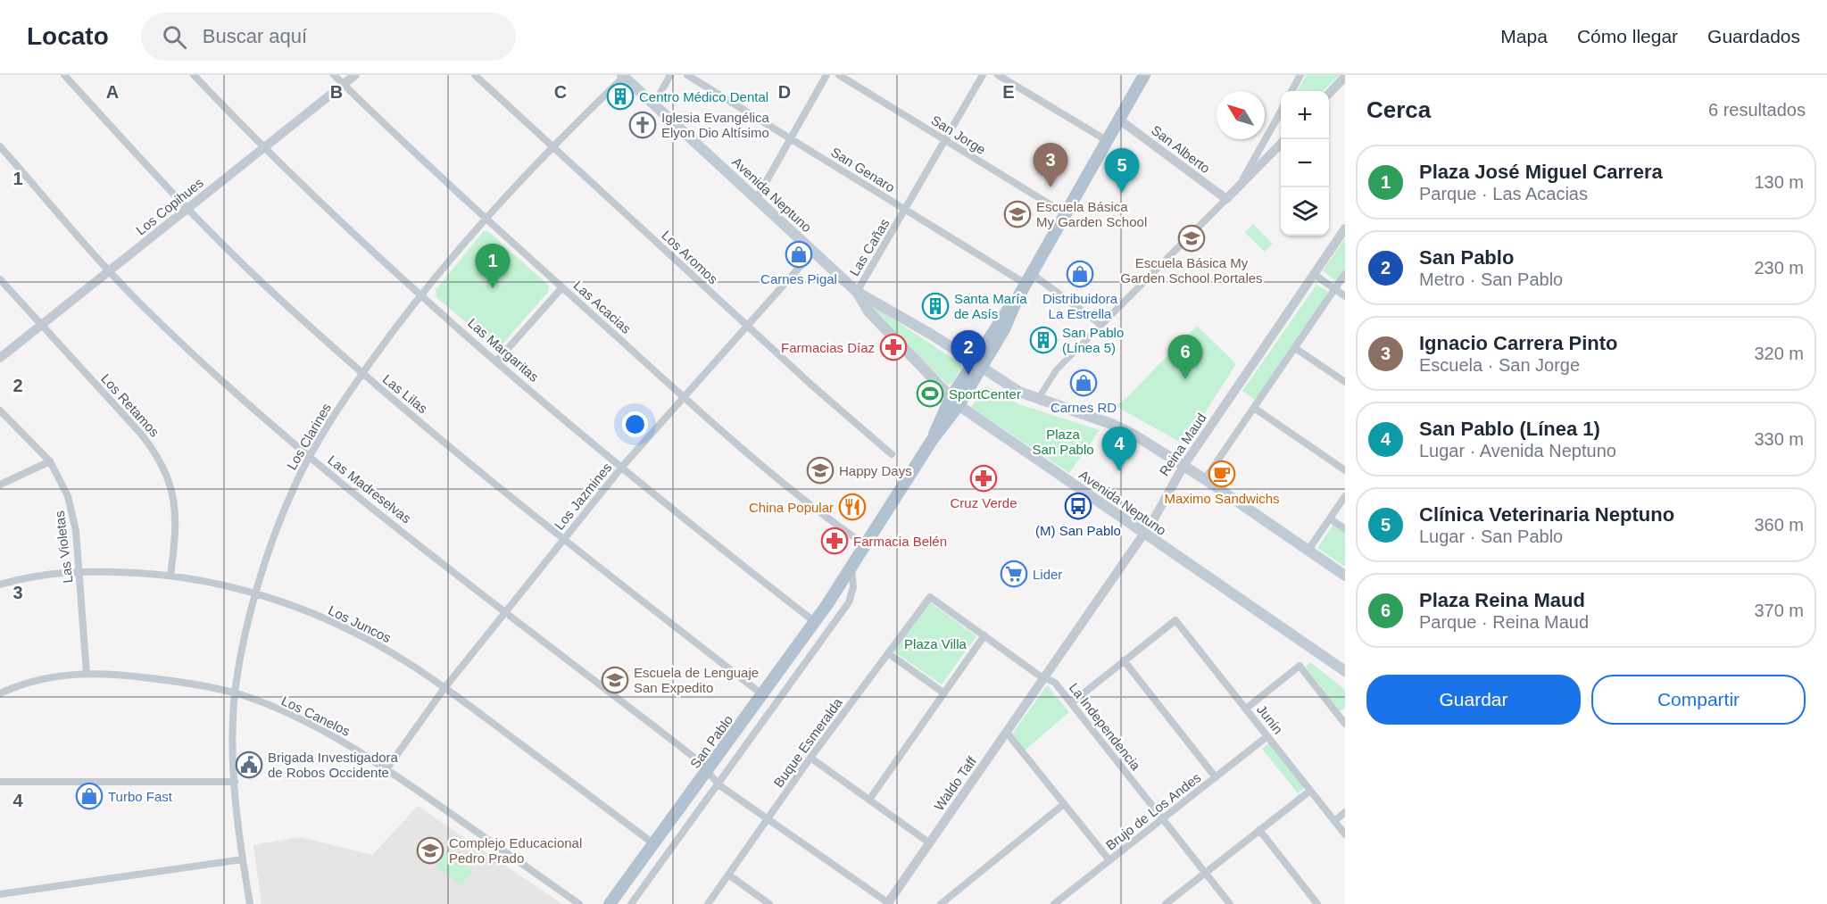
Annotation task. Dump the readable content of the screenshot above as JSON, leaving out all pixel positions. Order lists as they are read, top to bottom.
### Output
{
  "streets": {
    "main road": ["Avenida Neptuno", "San Pablo"],
    "street": [
      "San Jorge",
      "San Alberto",
      "San Genaro",
      "Los Copihues",
      "Las Cañas",
      "Los Aromos",
      "Las Acacias",
      "Las Margaritas",
      "Las Lilas",
      "Los Retamos",
      "Los Clarines",
      "Reina Maud",
      "Las Madreselvas",
      "Los Jazmines",
      "Las Violetas",
      "Los Juncos",
      "Los Canelos",
      "Junín",
      "La Independencia",
      "Buque Esmeralda",
      "Waldo Taff",
      "Brujo de Los Andes"
    ]
  },
  "crossings": [
    ["San Jorge", "Las Cañas"],
    ["San Jorge", "San Pablo"],
    ["San Alberto", "San Pablo"],
    ["San Genaro", "Las Cañas"],
    ["San Genaro", "San Pablo"],
    ["Avenida Neptuno", "Las Cañas"],
    ["Avenida Neptuno", "Los Clarines"],
    ["Avenida Neptuno", "Reina Maud"],
    ["Avenida Neptuno", "Los Jazmines"],
    ["Avenida Neptuno", "San Pablo"],
    ["Los Copihues", "Las Acacias"],
    ["Los Copihues", "Las Margaritas"],
    ["Los Copihues", "Las Lilas"],
    ["Los Copihues", "Los Retamos"],
    ["Los Copihues", "Las Madreselvas"],
    ["Los Aromos", "Los Clarines"],
    ["Los Aromos", "Los Jazmines"],
    ["Las Acacias", "Los Clarines"],
    ["Las Acacias", "Los Jazmines"],
    ["Las Acacias", "San Pablo"],
    ["Las Margaritas", "Los Clarines"],
    ["Las Margaritas", "Los Jazmines"],
    ["Las Margaritas", "San Pablo"],
    ["Las Lilas", "Los Clarines"],
    ["Las Lilas", "Los Jazmines"],
    ["Las Lilas", "San Pablo"],
    ["Los Retamos", "Los Juncos"],
    ["Los Clarines", "Las Madreselvas"],
    ["Los Clarines", "Los Juncos"],
    ["Los Clarines", "Los Canelos"],
    ["Reina Maud", "La Independencia"],
    ["Reina Maud", "Waldo Taff"],
    ["Las Madreselvas", "Los Jazmines"],
    ["Las Madreselvas", "San Pablo"],
    ["Las Madreselvas", "Buque Esmeralda"],
    ["Las Madreselvas", "Waldo Taff"],
    ["Los Jazmines", "Los Juncos"],
    ["Los Jazmines", "Los Canelos"],
    ["Las Violetas", "Los Juncos"],
    ["Las Violetas", "Los Canelos"],
    ["Los Juncos", "San Pablo"],
    ["Junín", "Brujo de Los Andes"],
    ["La Independencia", "Buque Esmeralda"],
    ["La Independencia", "Waldo Taff"],
    ["La Independencia", "Brujo de Los Andes"]
  ],
  "parks": ["Plaza San Pablo", "Plaza Villa"],
  "places": {
    "building": ["Centro Médico Dental", "Santa María de Asís", "San Pablo (Línea 5)"],
    "church": ["Iglesia Evangélica Elyon Dio Altísimo"],
    "school or university": [
      "Escuela Básica My Garden School",
      "Escuela Básica My Garden School Portales",
      "Happy Days",
      "Escuela de Lenguaje San Expedito",
      "Complejo Educacional Pedro Prado"
    ],
    "shop": [
      "Carnes Pigal",
      "Distribuidora La Estrella",
      "Carnes RD",
      "Turbo Fast"
    ],
    "pharmacy": ["Farmacias Díaz", "Cruz Verde", "Farmacia Belén"],
    "sports": ["SportCenter"],
    "cafe": ["Maximo Sandwichs"],
    "bus stop": ["(M) San Pablo"],
    "restaurant": ["China Popular"],
    "supermarket": ["Lider"],
    "public building": ["Brigada Investigadora de Robos Occidente"]
  },
  "north": "top left",
  "page": {
    "header": "Locato",
    "search": "Buscar aquí",
    "nav": ["Mapa", "Cómo llegar", "Guardados"],
    "heading": ["Cerca", "6 resultados"],
    "map_buttons": ["+", "−"],
    "pins": [
      "3",
      "5",
      "1",
      "2",
      "6",
      "4"
    ],
    "list": [
      {
        "mark": "1",
        "name": "Plaza José Miguel Carrera",
        "note": "Parque · Las Acacias",
        "value": "130 m"
      },
      {
        "mark": "2",
        "name": "San Pablo",
        "note": "Metro · San Pablo",
        "value": "230 m"
      },
      {
        "mark": "3",
        "name": "Ignacio Carrera Pinto",
        "note": "Escuela · San Jorge",
        "value": "320 m"
      },
      {
        "mark": "4",
        "name": "San Pablo (Línea 1)",
        "note": "Lugar · Avenida Neptuno",
        "value": "330 m"
      },
      {
        "mark": "5",
        "name": "Clínica Veterinaria Neptuno",
        "note": "Lugar · San Pablo",
        "value": "360 m"
      },
      {
        "mark": "6",
        "name": "Plaza Reina Maud",
        "note": "Parque · Reina Maud",
        "value": "370 m"
      }
    ],
    "buttons": ["Guardar", "Compartir"]
  },
  "grid": {
    "columns": [
      "A",
      "B",
      "C",
      "D",
      "E"
    ],
    "rows": [
      "1",
      "2",
      "3",
      "4"
    ]
  }
}
